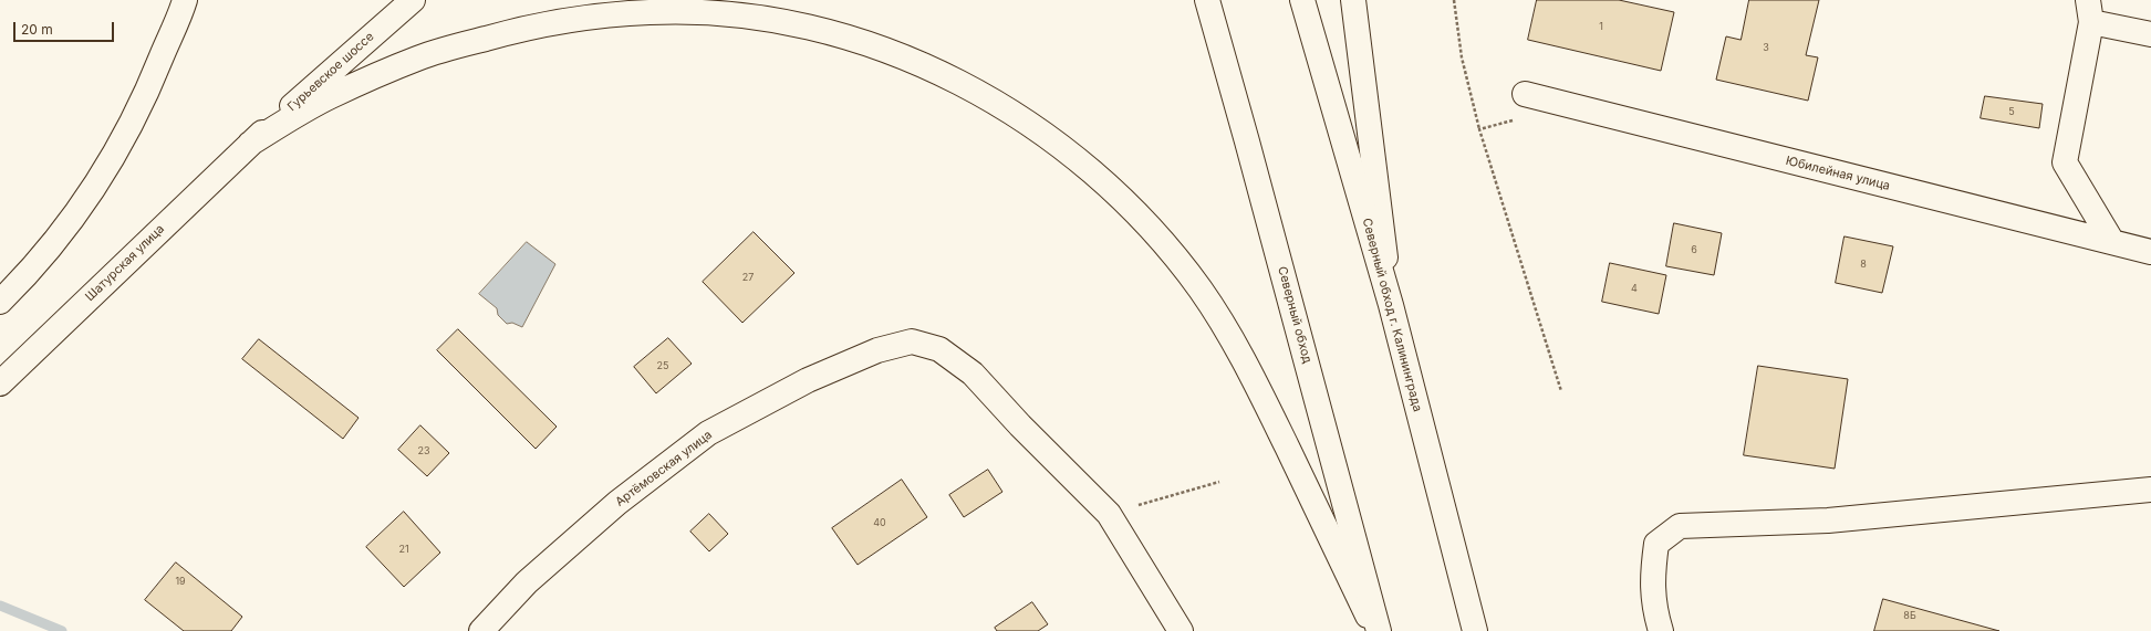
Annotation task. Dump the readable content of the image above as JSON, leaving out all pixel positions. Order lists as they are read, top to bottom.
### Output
{
  "streets": {
    "main road": [
      "Гурьевское шоссе",
      "Юбилейная улица",
      "Шатурская улица",
      "Северный обход",
      "Северный обход г. Калининграда",
      "Артёмовская улица"
    ]
  },
  "crossings": [
    ["Гурьевское шоссе", "Шатурская улица"]
  ],
  "house_numbers": [
    "1",
    "3",
    "5",
    "6",
    "8",
    "27",
    "4",
    "25",
    "23",
    "40",
    "21",
    "19",
    "8Б"
  ],
  "scale_bar": "20 m"
}
